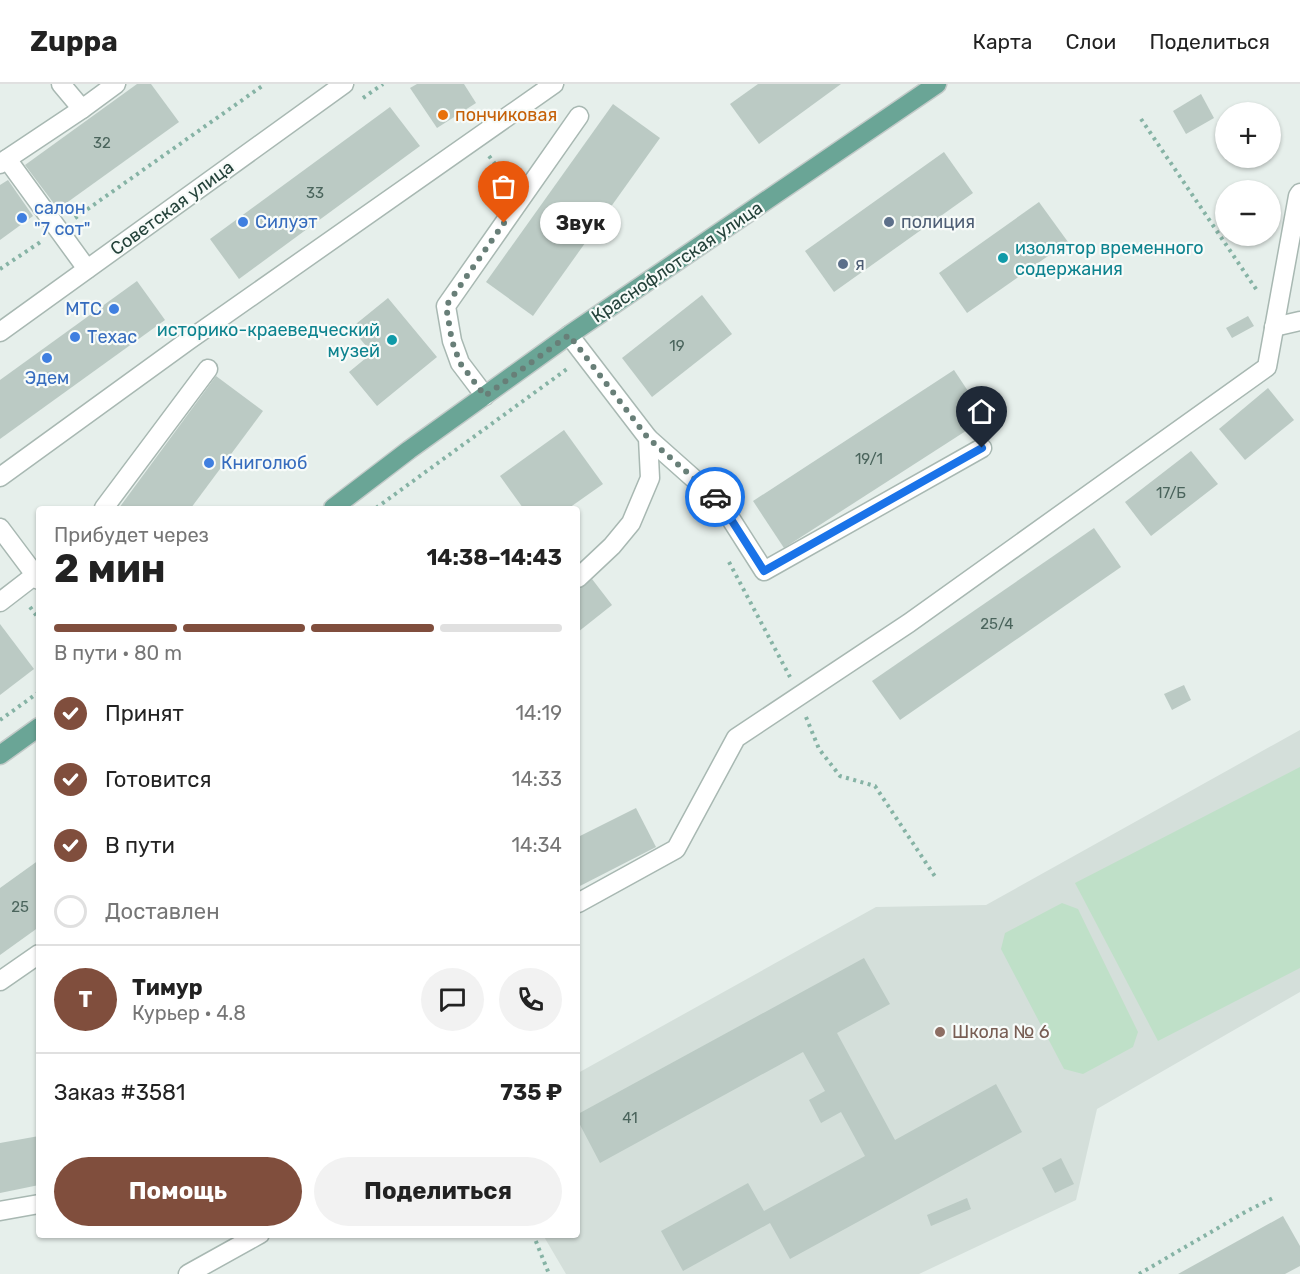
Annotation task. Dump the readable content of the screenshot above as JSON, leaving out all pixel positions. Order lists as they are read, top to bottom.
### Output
{
  "streets": {
    "main road": ["Краснофлотская улица"],
    "street": ["Советская улица"]
  },
  "places": [
    "пончиковая",
    "салон \"7 сот\"",
    "Силуэт",
    "полиция",
    "Звук",
    "изолятор временного содержания",
    "я",
    "МТС",
    "Техас",
    "историко-краеведческий музей",
    "Эдем",
    "Книголюб",
    "Школа № 6"
  ],
  "house_numbers": [
    "32",
    "33",
    "19",
    "19/1",
    "17/Б",
    "25/4",
    "25",
    "41"
  ],
  "page": {
    "header": "Zuppa",
    "nav": ["Карта", "Слои", "Поделиться"],
    "map_buttons": ["+", "−"],
    "bubble": "Звук",
    "heading": ["2 мин", "Прибудет через", "14:38–14:43"],
    "panel": [
      "Тимур",
      "Курьер · 4.8",
      "Заказ #3581",
      "735 ₽"
    ],
    "bar": "В пути · 80 m",
    "list": [
      ["Принят", "14:19"],
      ["Готовится", "14:33"],
      ["В пути", "14:34"],
      "Доставлен"
    ],
    "round": "Т",
    "buttons": ["Помощь", "Поделиться"]
  }
}
